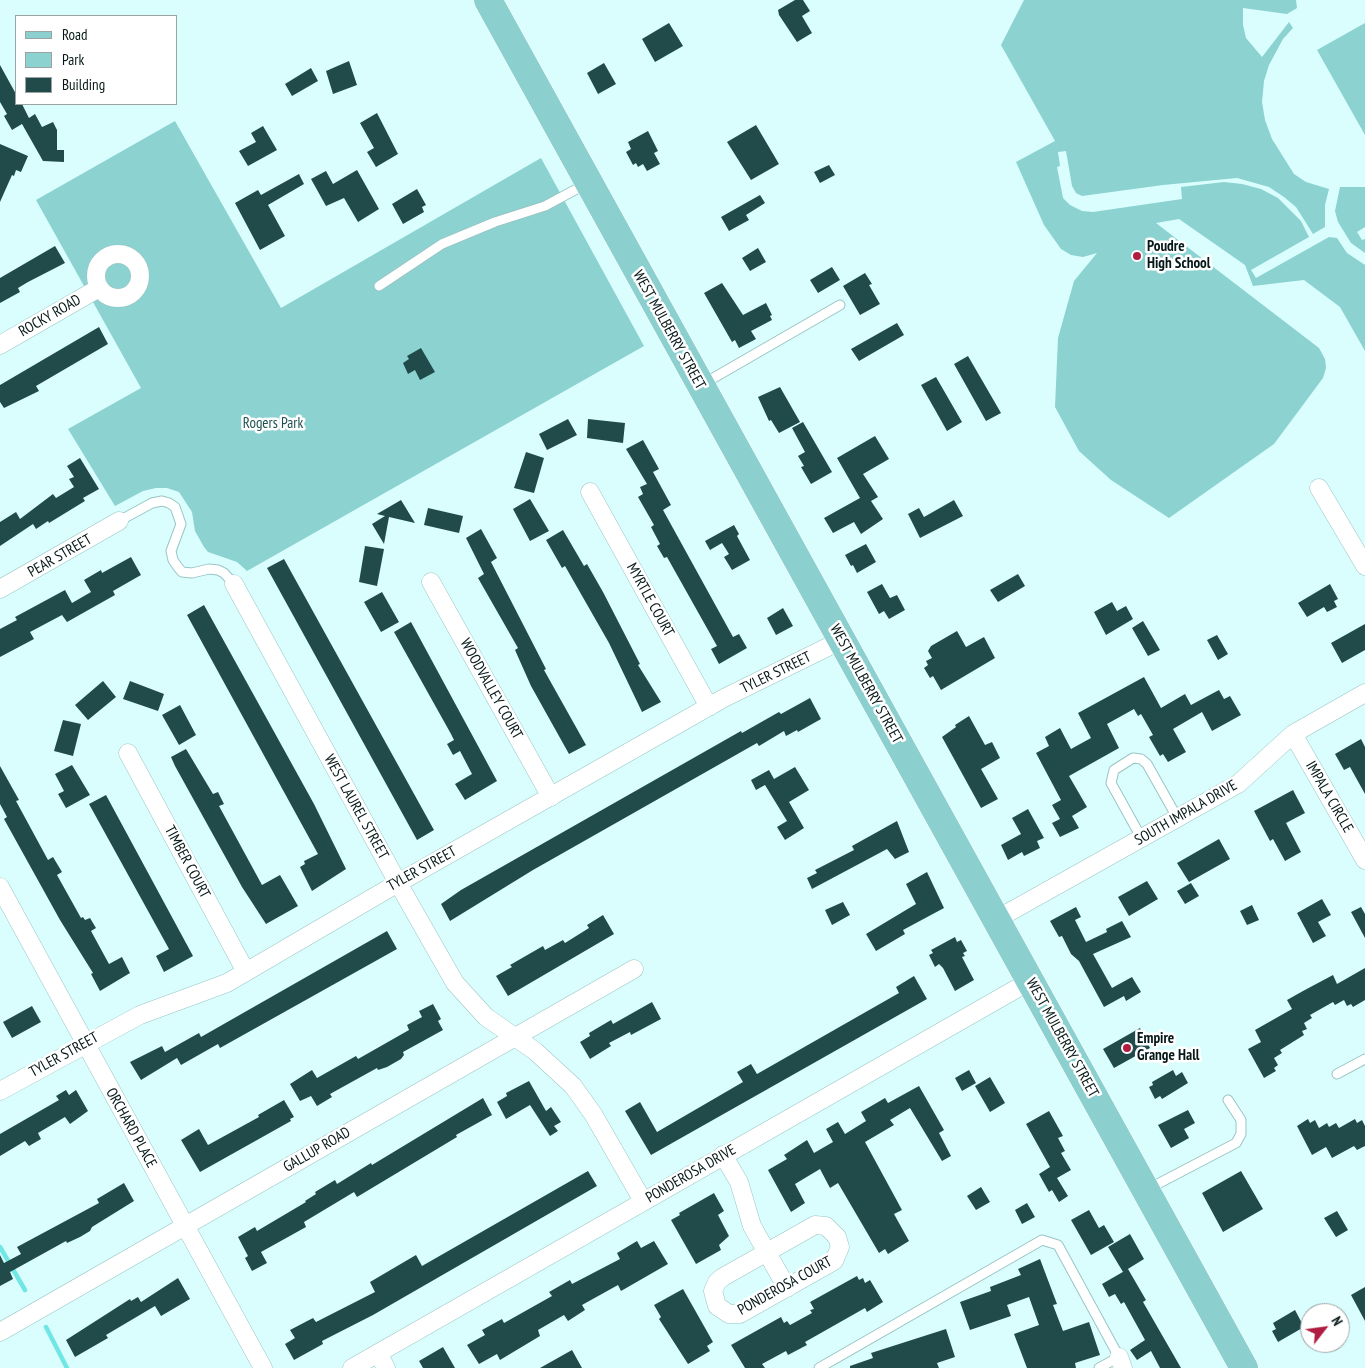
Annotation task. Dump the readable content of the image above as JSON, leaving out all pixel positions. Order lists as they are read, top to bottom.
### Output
{
  "streets": {
    "main road": ["WEST MULBERRY STREET"],
    "street": [
      "ROCKY ROAD",
      "PEAR STREET",
      "MYRTLE COURT",
      "TYLER STREET",
      "WOODVALLEY COURT",
      "IMPALA CIRCLE",
      "WEST LAUREL STREET",
      "SOUTH IMPALA DRIVE",
      "TIMBER COURT",
      "ORCHARD PLACE",
      "GALLUP ROAD",
      "PONDEROSA DRIVE",
      "PONDEROSA COURT"
    ]
  },
  "crossings": [
    ["WEST MULBERRY STREET", "TYLER STREET"],
    ["WEST MULBERRY STREET", "SOUTH IMPALA DRIVE"],
    ["WEST MULBERRY STREET", "PONDEROSA DRIVE"],
    ["MYRTLE COURT", "TYLER STREET"],
    ["TYLER STREET", "WOODVALLEY COURT"],
    ["TYLER STREET", "WEST LAUREL STREET"],
    ["TYLER STREET", "TIMBER COURT"],
    ["TYLER STREET", "ORCHARD PLACE"],
    ["IMPALA CIRCLE", "SOUTH IMPALA DRIVE"],
    ["WEST LAUREL STREET", "GALLUP ROAD"],
    ["WEST LAUREL STREET", "PONDEROSA DRIVE"],
    ["ORCHARD PLACE", "GALLUP ROAD"]
  ],
  "parks": ["Rogers Park"],
  "places": ["Poudre High School", "Empire Grange Hall"],
  "legend": ["Road", "Park", "Building"],
  "north": "top right"
}
